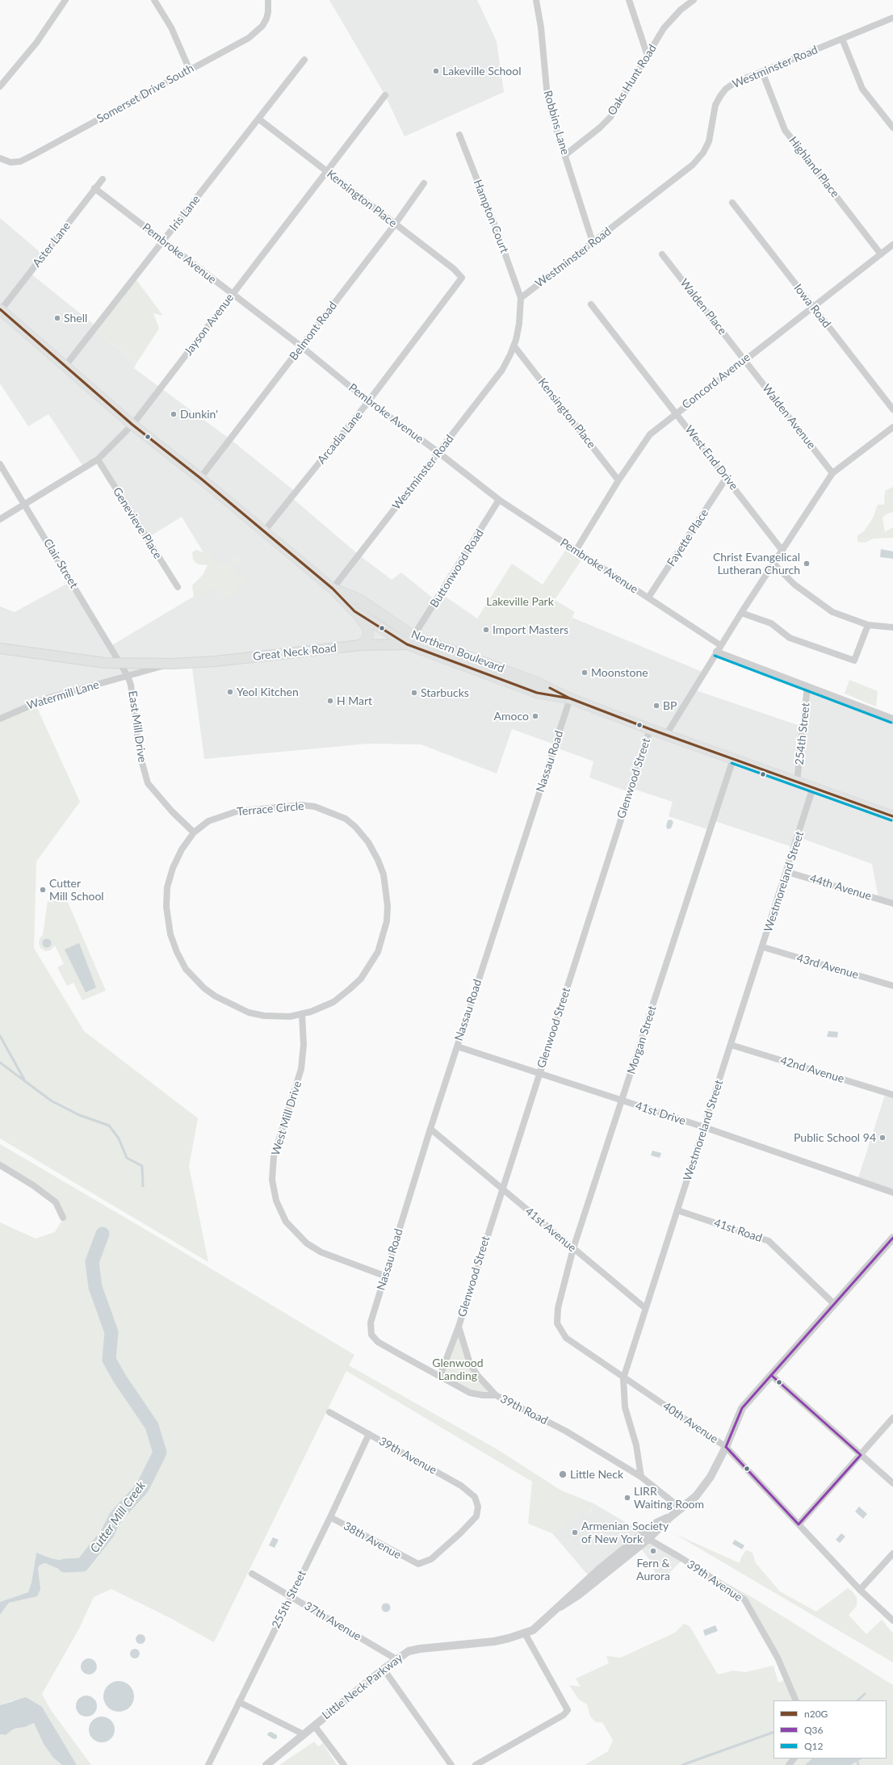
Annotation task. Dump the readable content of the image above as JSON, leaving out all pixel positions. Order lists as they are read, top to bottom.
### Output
{
  "streets": {
    "main road": ["Northern Boulevard", "Great Neck Road"],
    "street": [
      "Westminster Road",
      "Oaks Hunt Road",
      "Somerset Drive South",
      "Robbins Lane",
      "Highland Place",
      "Kensington Place",
      "Iris Lane",
      "Hampton Court",
      "Aster Lane",
      "Pembroke Avenue",
      "Iowa Road",
      "Walden Place",
      "Jayson Avenue",
      "Belmont Road",
      "Concord Avenue",
      "Walden Avenue",
      "Arcadia Lane",
      "West End Drive",
      "Genevieve Place",
      "Fayette Place",
      "Clair Street",
      "Buttonwood Road",
      "Watermill Lane",
      "East Mill Drive",
      "254th Street",
      "Nassau Road",
      "Glenwood Street",
      "Terrace Circle",
      "Westmoreland Street",
      "44th Avenue",
      "43rd Avenue",
      "Morgan Street",
      "42nd Avenue",
      "41st Drive",
      "West Mill Drive",
      "41st Avenue",
      "41st Road",
      "39th Road",
      "40th Avenue",
      "39th Avenue",
      "38th Avenue",
      "255th Street",
      "37th Avenue",
      "Little Neck Parkway"
    ]
  },
  "crossings": [
    ["Westminster Road", "Robbins Lane"],
    ["Westminster Road", "Highland Place"],
    ["Westminster Road", "Kensington Place"],
    ["Westminster Road", "Hampton Court"],
    ["Westminster Road", "Pembroke Avenue"],
    ["Westminster Road", "Northern Boulevard"],
    ["Oaks Hunt Road", "Robbins Lane"],
    ["Highland Place", "Concord Avenue"],
    ["Kensington Place", "Iris Lane"],
    ["Kensington Place", "Jayson Avenue"],
    ["Kensington Place", "Belmont Road"],
    ["Kensington Place", "Concord Avenue"],
    ["Kensington Place", "Arcadia Lane"],
    ["Iris Lane", "Pembroke Avenue"],
    ["Iris Lane", "Northern Boulevard"],
    ["Aster Lane", "Pembroke Avenue"],
    ["Aster Lane", "Northern Boulevard"],
    ["Pembroke Avenue", "Jayson Avenue"],
    ["Pembroke Avenue", "Belmont Road"],
    ["Pembroke Avenue", "Concord Avenue"],
    ["Pembroke Avenue", "Arcadia Lane"],
    ["Pembroke Avenue", "Fayette Place"],
    ["Pembroke Avenue", "Buttonwood Road"],
    ["Pembroke Avenue", "254th Street"],
    ["Pembroke Avenue", "Glenwood Street"],
    ["Iowa Road", "Concord Avenue"],
    ["Walden Place", "Concord Avenue"],
    ["Walden Place", "Walden Avenue"],
    ["Jayson Avenue", "Genevieve Place"],
    ["Jayson Avenue", "Clair Street"],
    ["Jayson Avenue", "Northern Boulevard"],
    ["Belmont Road", "Northern Boulevard"],
    ["Concord Avenue", "Walden Avenue"],
    ["Concord Avenue", "West End Drive"],
    ["Walden Avenue", "Glenwood Street"],
    ["Arcadia Lane", "Northern Boulevard"],
    ["West End Drive", "Fayette Place"],
    ["West End Drive", "Glenwood Street"],
    ["Clair Street", "Great Neck Road"],
    ["Clair Street", "East Mill Drive"],
    ["Buttonwood Road", "Northern Boulevard"],
    ["Northern Boulevard", "Great Neck Road"],
    ["Northern Boulevard", "254th Street"],
    ["Northern Boulevard", "Nassau Road"],
    ["Northern Boulevard", "Glenwood Street"],
    ["Northern Boulevard", "Westmoreland Street"],
    ["Northern Boulevard", "Morgan Street"],
    ["Great Neck Road", "Watermill Lane"],
    ["Great Neck Road", "East Mill Drive"],
    ["Watermill Lane", "East Mill Drive"],
    ["East Mill Drive", "Terrace Circle"],
    ["Nassau Road", "41st Drive"],
    ["Nassau Road", "West Mill Drive"],
    ["Nassau Road", "41st Avenue"],
    ["Nassau Road", "39th Road"],
    ["Glenwood Street", "41st Drive"],
    ["Glenwood Street", "41st Avenue"],
    ["Glenwood Street", "39th Road"],
    ["Terrace Circle", "West Mill Drive"],
    ["Westmoreland Street", "44th Avenue"],
    ["Westmoreland Street", "43rd Avenue"],
    ["Westmoreland Street", "42nd Avenue"],
    ["Westmoreland Street", "41st Drive"],
    ["Westmoreland Street", "41st Avenue"],
    ["Westmoreland Street", "41st Road"],
    ["Westmoreland Street", "39th Road"],
    ["Westmoreland Street", "40th Avenue"],
    ["Morgan Street", "41st Drive"],
    ["Morgan Street", "41st Avenue"],
    ["Morgan Street", "40th Avenue"],
    ["41st Road", "Little Neck Parkway"],
    ["39th Road", "Little Neck Parkway"],
    ["40th Avenue", "Little Neck Parkway"],
    ["39th Avenue", "38th Avenue"],
    ["39th Avenue", "255th Street"],
    ["39th Avenue", "Little Neck Parkway"],
    ["38th Avenue", "255th Street"],
    ["255th Street", "37th Avenue"],
    ["37th Avenue", "Little Neck Parkway"]
  ],
  "water": ["Cutter Mill Creek"],
  "parks": ["Lakeville Park", "Glenwood Landing"],
  "places": [
    "Lakeville School",
    "Shell",
    "Dunkin'",
    "Christ Evangelical Lutheran Church",
    "Import Masters",
    "Moonstone",
    "Yeol Kitchen",
    "Starbucks",
    "H Mart",
    "BP",
    "Amoco",
    "Cutter Mill School",
    "Public School 94",
    "Little Neck",
    "LIRR Waiting Room",
    "Armenian Society of New York",
    "Fern & Aurora"
  ],
  "lines": ["transit line n20G", "transit line Q12", "transit line Q36"],
  "legend": ["n20G", "Q36", "Q12"]
}
